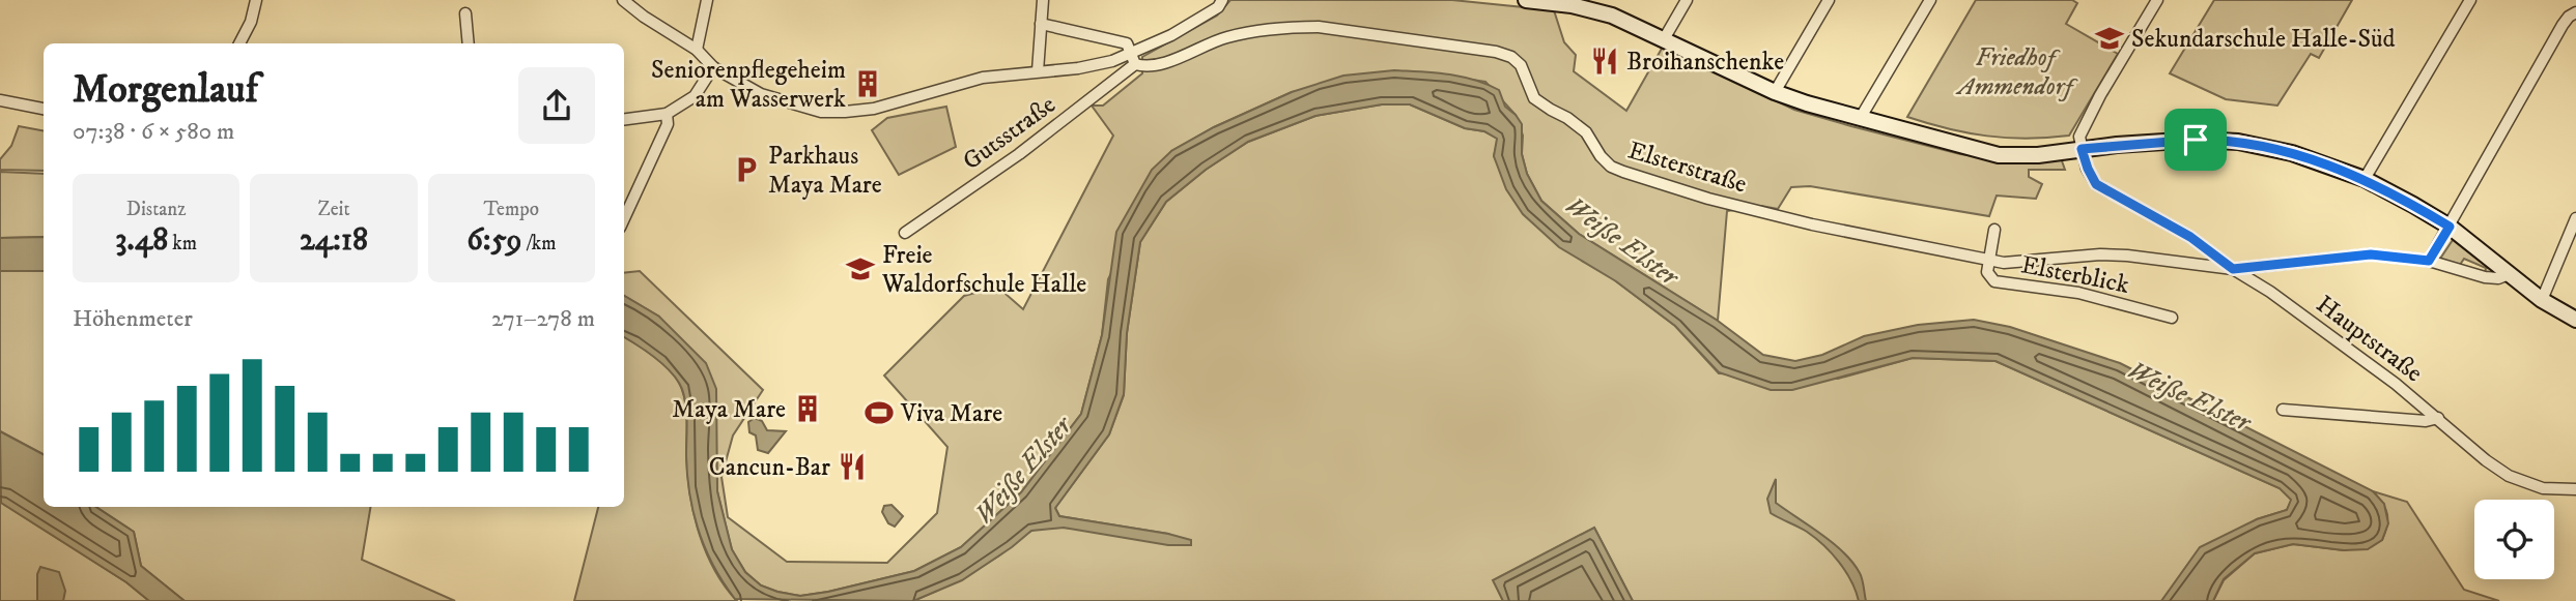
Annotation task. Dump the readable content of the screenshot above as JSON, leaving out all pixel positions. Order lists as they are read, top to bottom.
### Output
{
  "streets": {
    "street": [
      "Gutsstraße",
      "Elsterstraße",
      "Elsterblick",
      "Hauptstraße"
    ]
  },
  "crossings": [
    ["Gutsstraße", "Elsterstraße"],
    ["Elsterstraße", "Elsterblick"],
    ["Elsterstraße", "Hauptstraße"]
  ],
  "water": ["Weiße Elster"],
  "parks": ["Friedhof Ammendorf"],
  "places": {
    "school or university": ["Sekundarschule Halle-Süd", "Freie Waldorfschule Halle"],
    "restaurant": ["Broihanschenke", "Cancun-Bar"],
    "building": ["Seniorenpflegeheim am Wasserwerk", "Maya Mare"],
    "parking": ["Parkhaus Maya Mare"],
    "sports": ["Viva Mare"]
  },
  "page": {
    "heading": ["Morgenlauf", "07:38 · 6 × 580 m"],
    "stats": [
      ["Distanz", "3.48 km"],
      ["Zeit", "24:18"],
      ["Tempo", "6:59 /km"]
    ],
    "chart": ["Höhenmeter", "271–278 m"]
  }
}
